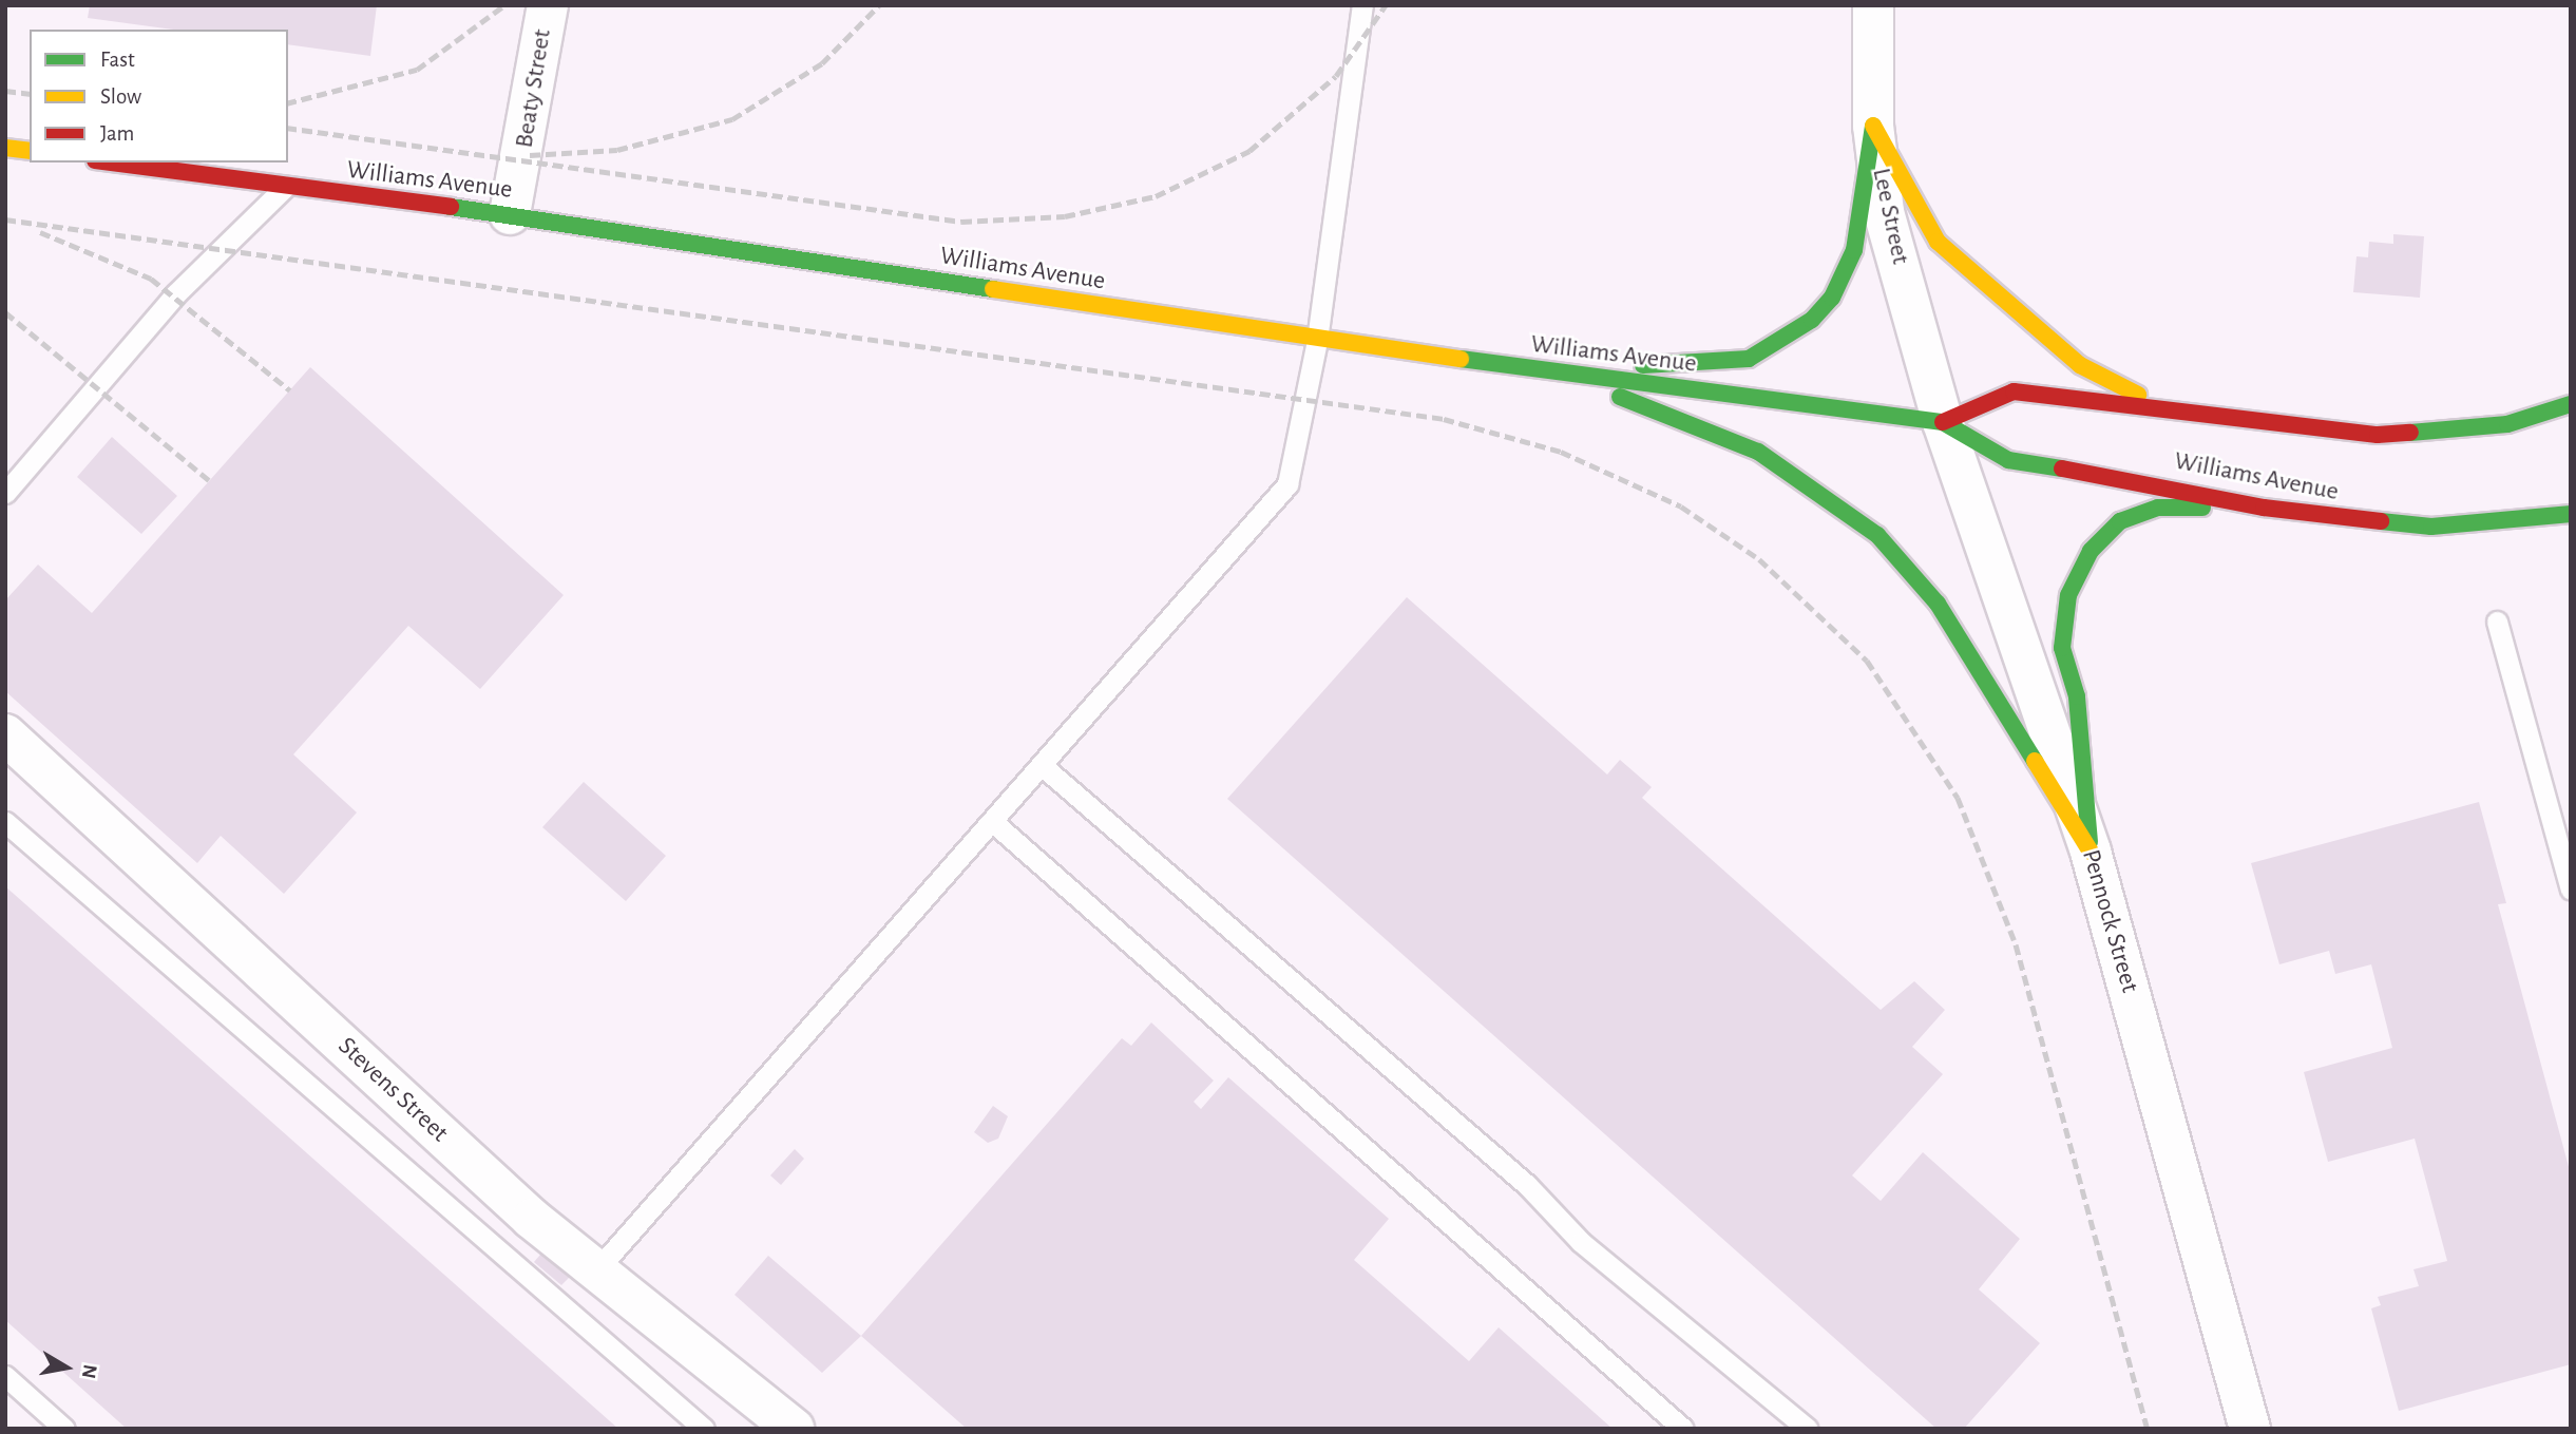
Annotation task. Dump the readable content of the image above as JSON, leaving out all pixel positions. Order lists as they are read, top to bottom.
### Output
{
  "streets": {
    "street": [
      "Beaty Street",
      "Williams Avenue",
      "Lee Street",
      "Pennock Street",
      "Stevens Street"
    ]
  },
  "crossings": [
    ["Beaty Street", "Williams Avenue"],
    ["Williams Avenue", "Lee Street"],
    ["Williams Avenue", "Pennock Street"],
    ["Lee Street", "Pennock Street"]
  ],
  "legend": ["Fast", "Slow", "Jam"],
  "north": "right"
}
